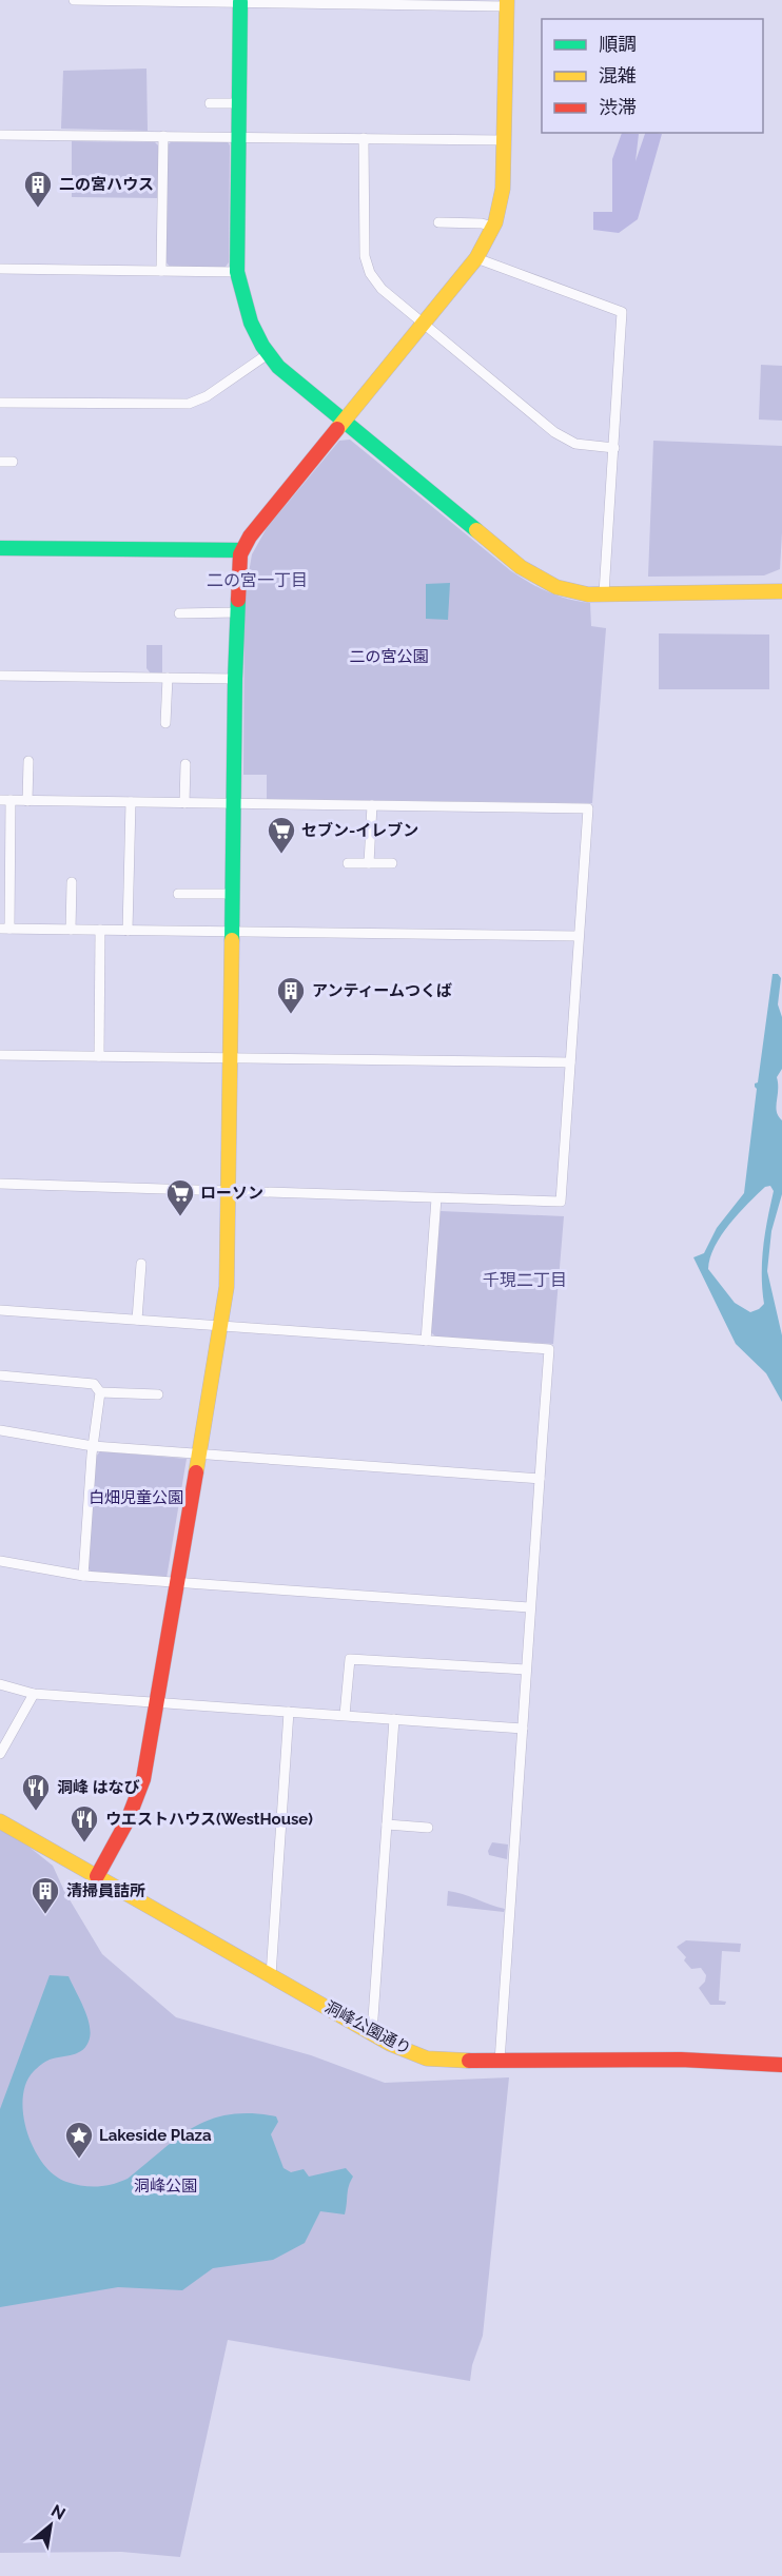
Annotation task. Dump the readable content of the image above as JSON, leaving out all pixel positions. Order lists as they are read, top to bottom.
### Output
{
  "streets": {
    "street": ["洞峰公園通り"]
  },
  "districts": ["二の宮一丁目", "千現二丁目"],
  "parks": ["二の宮公園", "白畑児童公園", "洞峰公園"],
  "places": {
    "building": ["二の宮ハウス", "アンティームつくば", "清掃員詰所"],
    "supermarket": ["セブン-イレブン", "ローソン"],
    "restaurant": ["洞峰 はなび", "ウエストハウス(WestHouse)"],
    "place": ["Lakeside Plaza"]
  },
  "legend": ["順調", "混雑", "渋滞"],
  "north": "top right"
}
